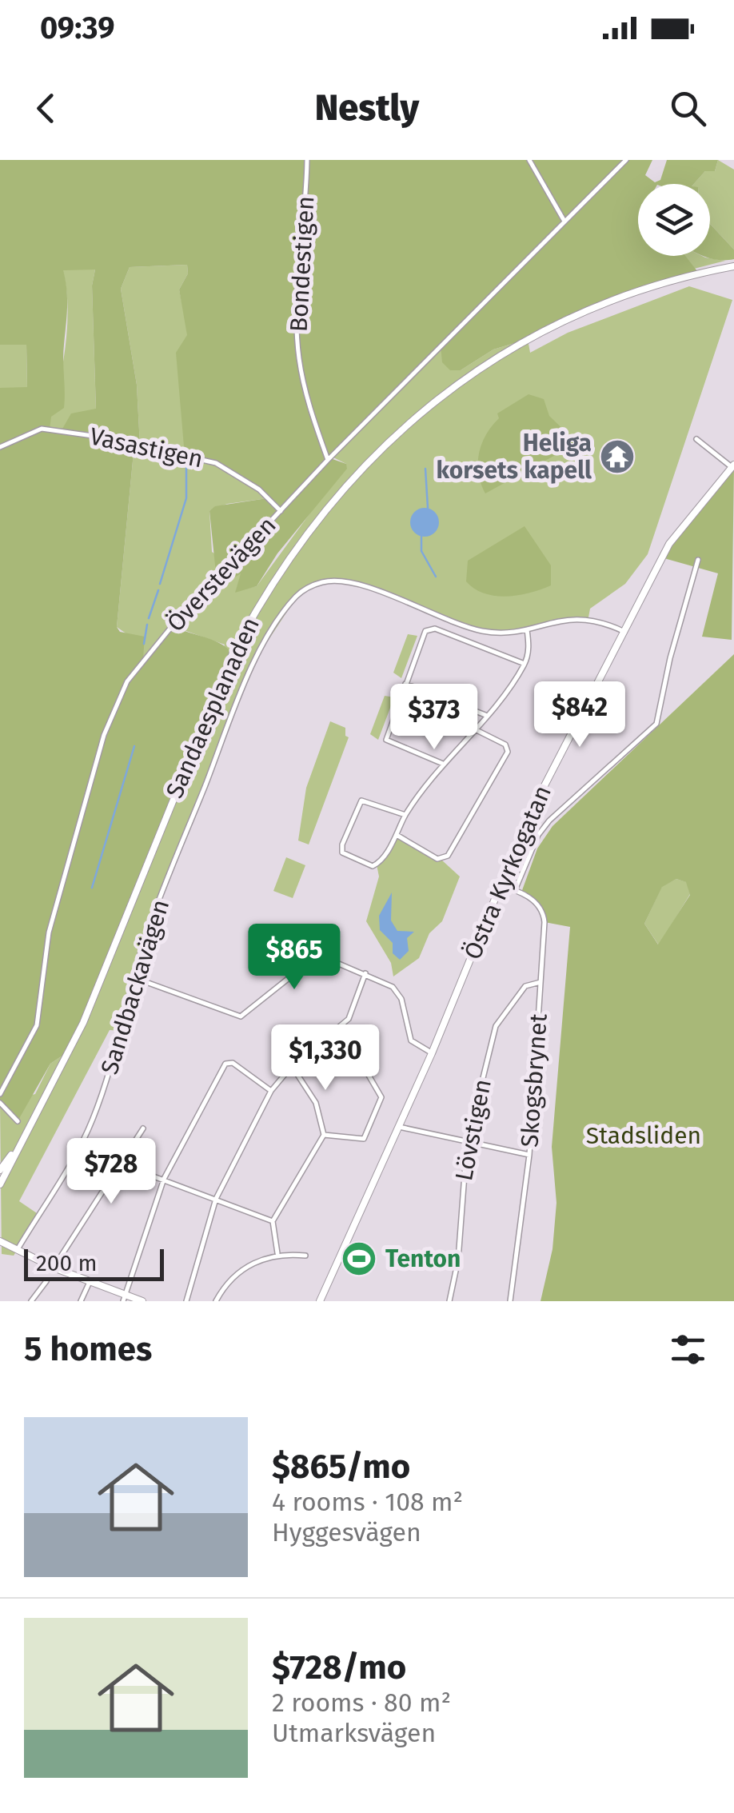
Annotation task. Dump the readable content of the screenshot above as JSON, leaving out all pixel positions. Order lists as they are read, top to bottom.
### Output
{
  "streets": {
    "main road": ["Sandaesplanaden", "Östra Kyrkogatan"],
    "street": [
      "Bondestigen",
      "Vasastigen",
      "Överstevägen",
      "Sandbackavägen",
      "Skogsbrynet",
      "Lövstigen"
    ]
  },
  "crossings": [
    ["Bondestigen", "Överstevägen"],
    ["Vasastigen", "Överstevägen"],
    ["Östra Kyrkogatan", "Sandbackavägen"],
    ["Östra Kyrkogatan", "Skogsbrynet"],
    ["Skogsbrynet", "Lövstigen"]
  ],
  "parks": ["Stadsliden"],
  "places": {
    "temple": ["Heliga korsets kapell"],
    "sports": ["Tenton"]
  },
  "scale_bar": "200 m",
  "page": {
    "status": "09:39",
    "header": "Nestly",
    "price": [
      "$842",
      "$373",
      "$865",
      "$1,330",
      "$728"
    ],
    "scale": "200 m",
    "heading": "5 homes",
    "list": [
      {
        "name": "$865/mo",
        "note": "4 rooms · 108 m² · Hyggesvägen"
      },
      {
        "name": "$728/mo",
        "note": "2 rooms · 80 m² · Utmarksvägen"
      }
    ]
  }
}
